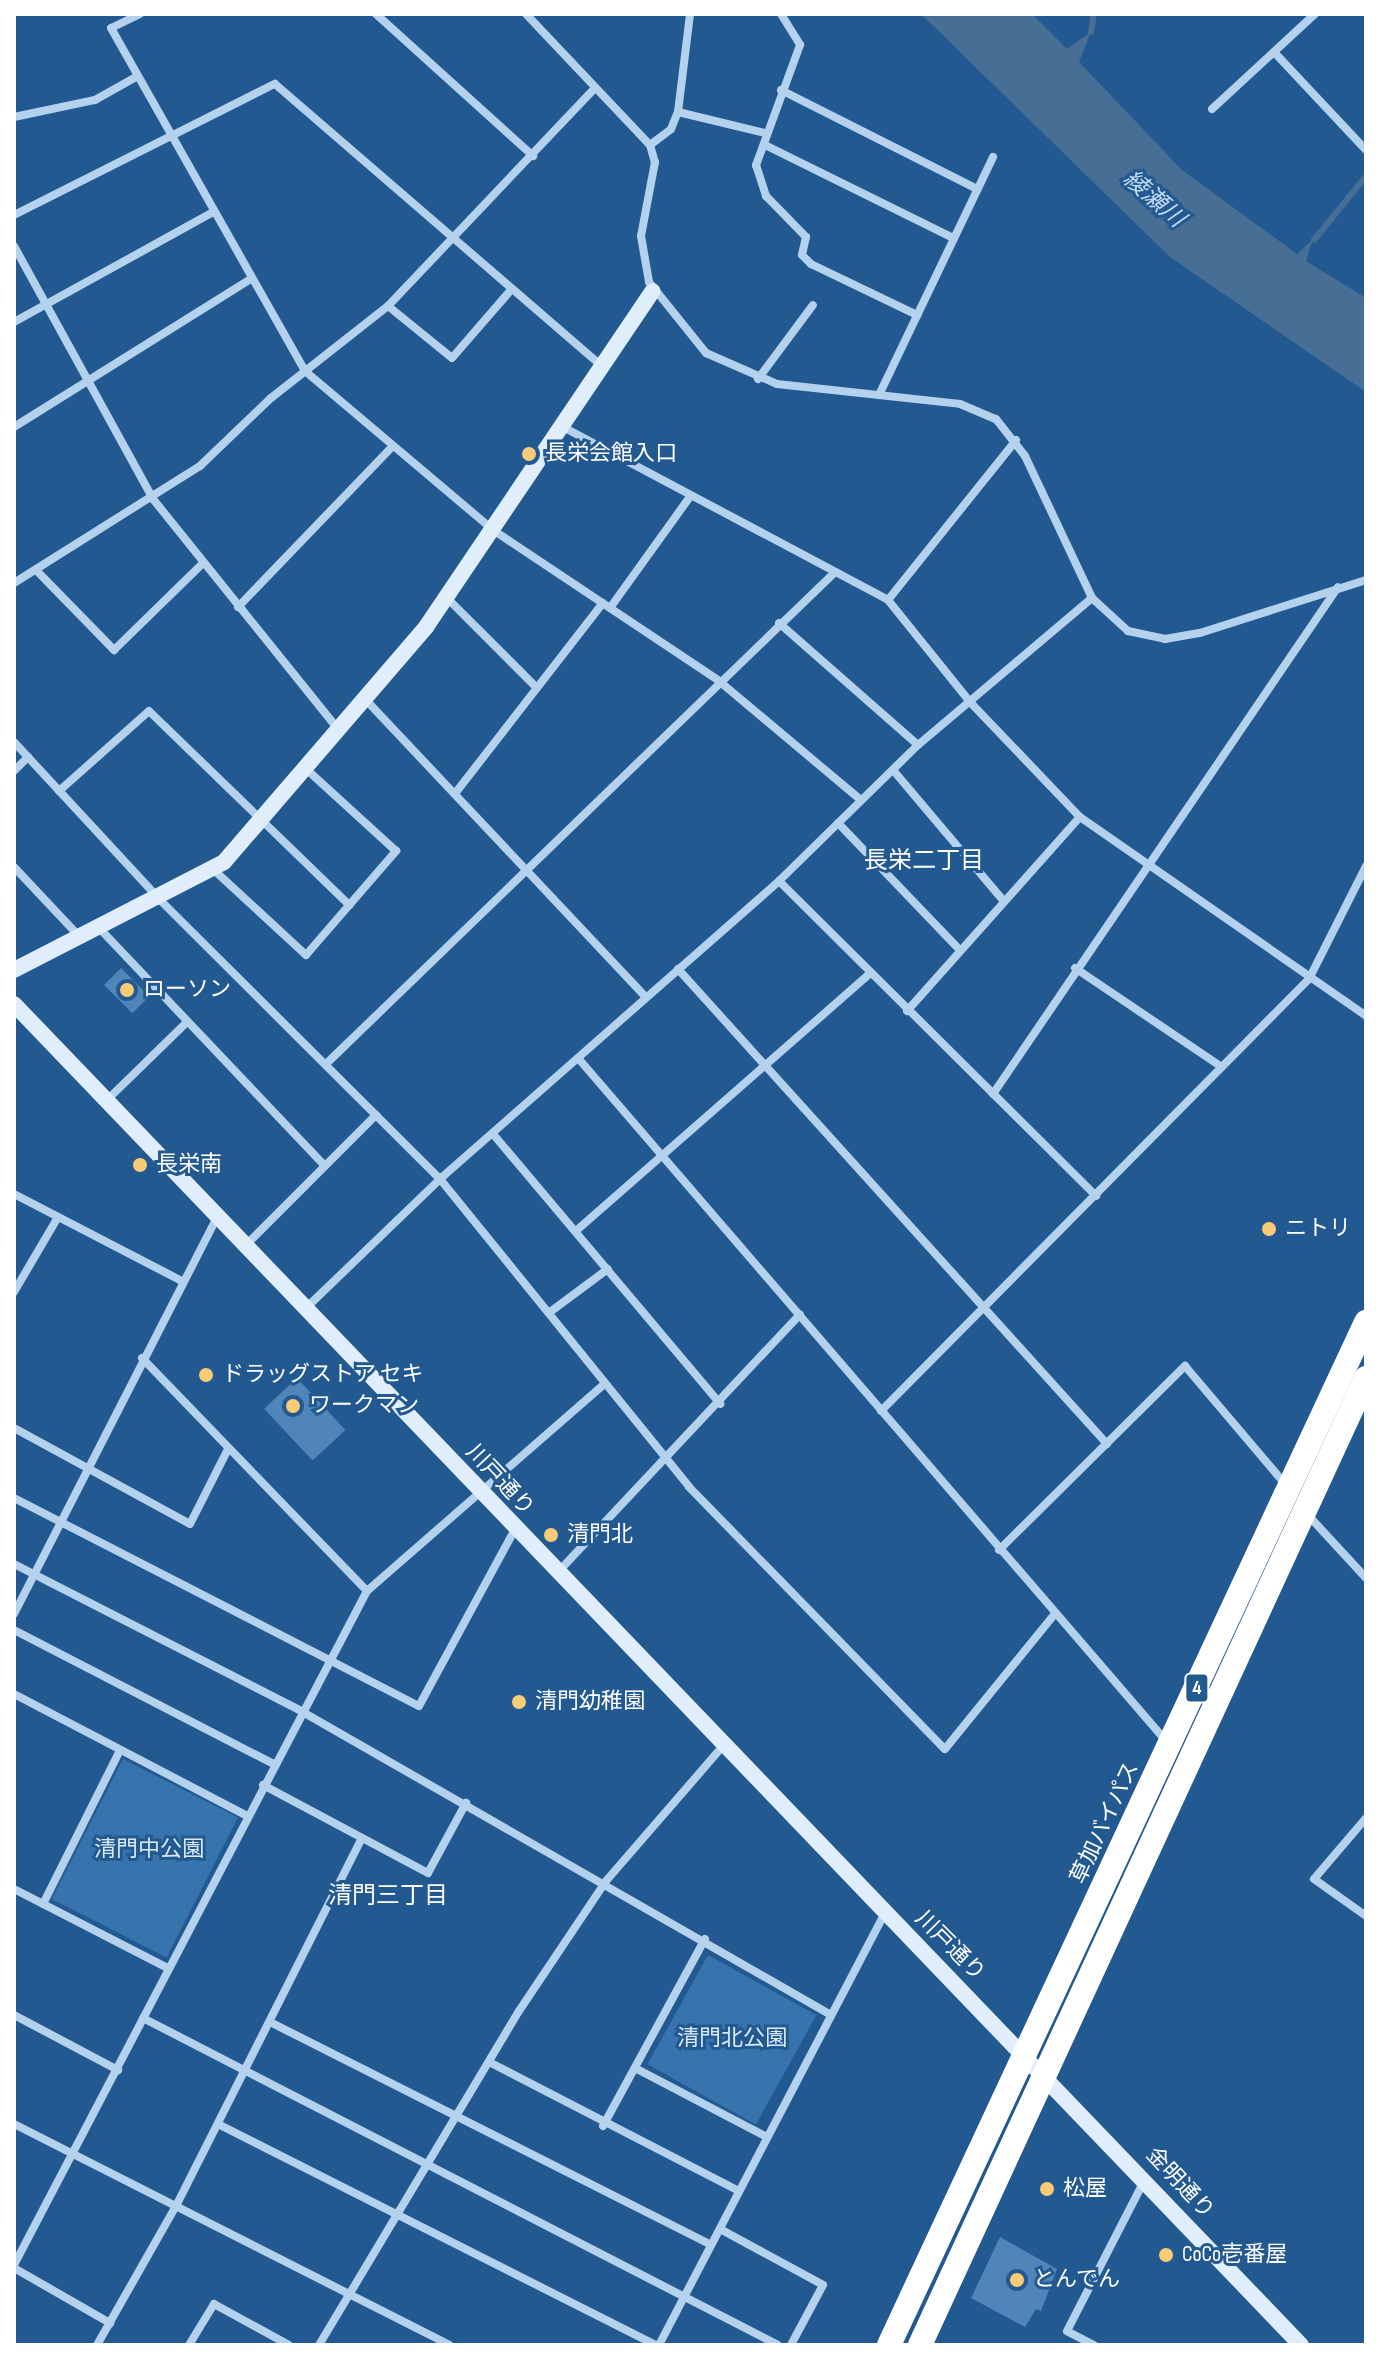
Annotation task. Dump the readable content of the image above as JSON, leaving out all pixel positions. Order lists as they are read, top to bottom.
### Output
{
  "streets": {
    "highway": ["4", "草加バイパス"],
    "street": ["川戸通り", "金明通り"]
  },
  "crossings": [
    ["川戸通り", "草加バイパス"],
    ["川戸通り", "金明通り"],
    ["4", "金明通り"],
    ["草加バイパス", "金明通り"]
  ],
  "districts": ["長栄二丁目", "清門三丁目"],
  "water": ["綾瀬川"],
  "parks": ["清門中公園", "清門北公園"],
  "places": [
    "長栄会館入口",
    "ローソン",
    "長栄南",
    "ニトリ",
    "ドラッグストア セキ",
    "ワークマン",
    "清門北",
    "清門幼稚園",
    "松屋",
    "CoCo壱番屋",
    "とんでん"
  ]
}
